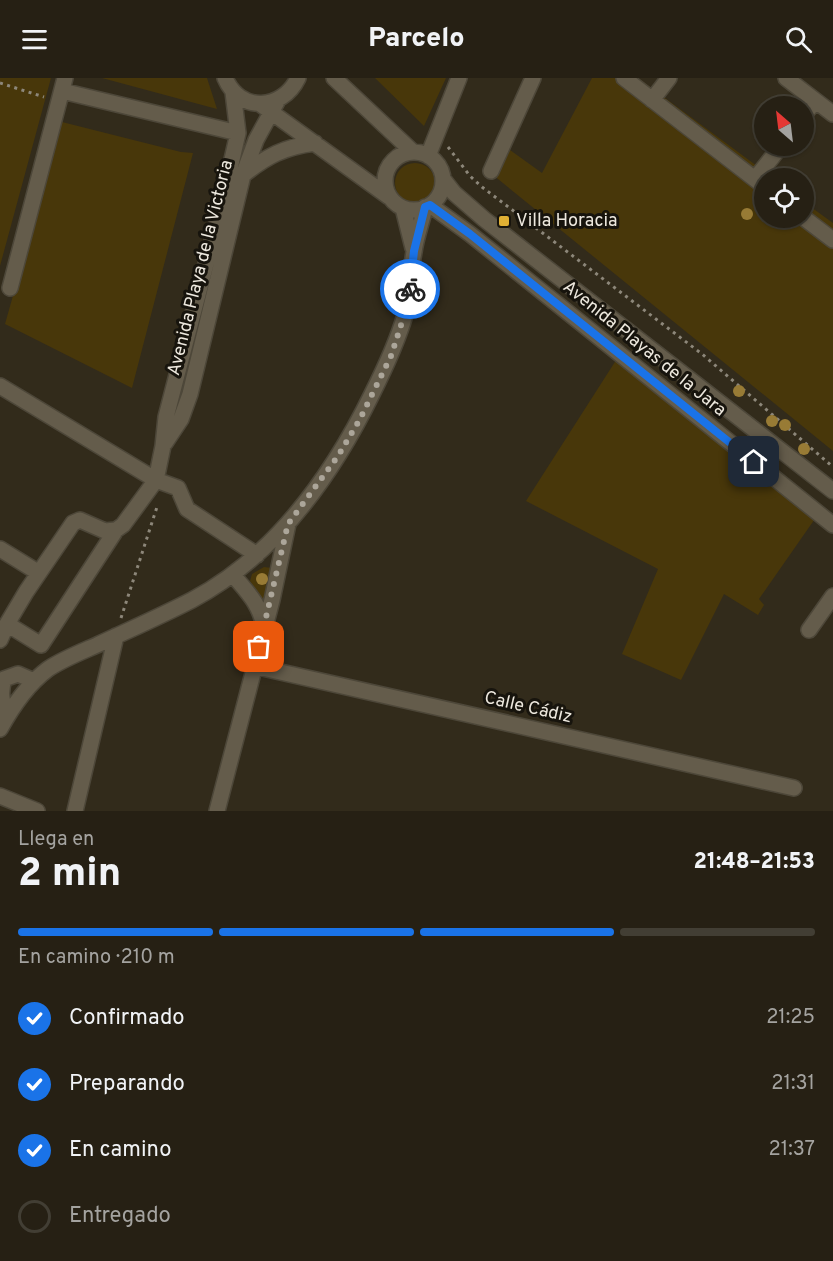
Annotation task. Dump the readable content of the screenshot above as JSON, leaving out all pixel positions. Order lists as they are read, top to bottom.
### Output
{
  "streets": {
    "street": ["Avenida Playa de la Victoria", "Avenida Playas de la Jara", "Calle Cádiz"]
  },
  "places": {
    "transit": ["Villa Horacia"]
  },
  "north": "top left",
  "page": {
    "header": "Parcelo",
    "heading": ["2 min", "Llega en", "21:48–21:53"],
    "bar": "En camino · 210 m",
    "list": [
      ["Confirmado", "21:25"],
      ["Preparando", "21:31"],
      ["En camino", "21:37"],
      "Entregado"
    ]
  }
}
